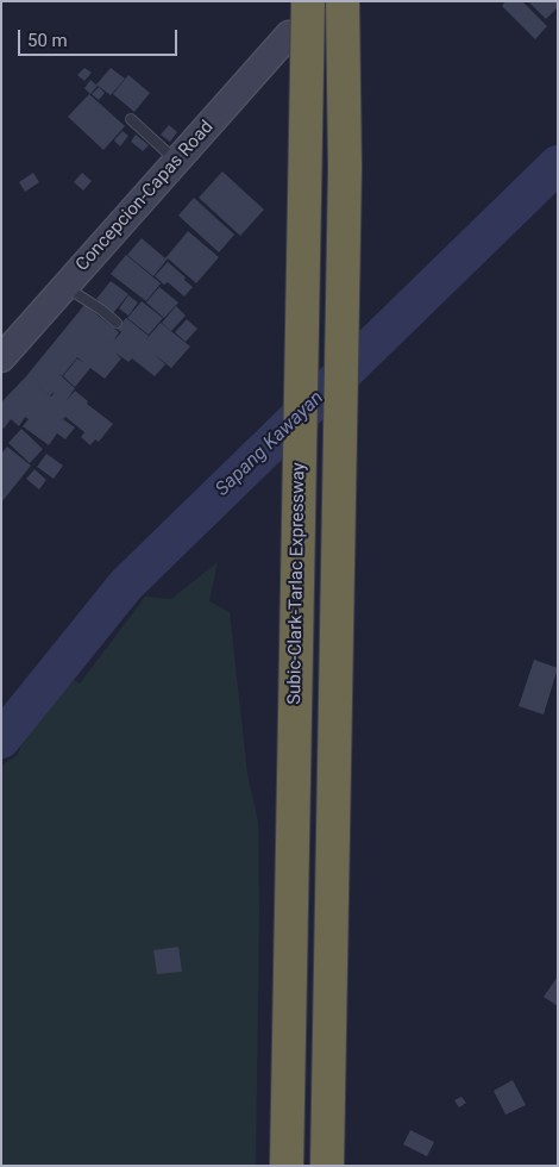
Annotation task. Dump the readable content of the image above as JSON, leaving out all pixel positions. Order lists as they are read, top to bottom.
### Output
{
  "streets": {
    "highway": ["Subic-Clark-Tarlac Expressway"],
    "main road": ["Concepcion-Capas Road"]
  },
  "water": ["Sapang Kawayan"],
  "scale_bar": "50 m"
}
